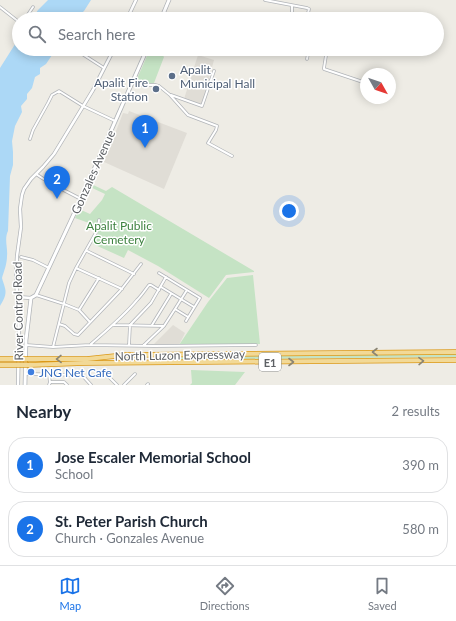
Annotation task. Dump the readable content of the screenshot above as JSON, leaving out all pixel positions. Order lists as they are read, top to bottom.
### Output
{
  "streets": {
    "highway": ["North Luzon Expressway", "E1"],
    "main road": ["Gonzales Avenue"],
    "street": ["River Control Road"]
  },
  "parks": ["Apalit Public Cemetery"],
  "places": ["Apalit Municipal Hall", "Apalit Fire Station", "JNG Net Cafe"],
  "north": "bottom right",
  "page": {
    "search": "Search here",
    "pins": ["1", "2"],
    "heading": ["Nearby", "2 results"],
    "list": [
      {
        "mark": "1",
        "name": "Jose Escaler Memorial School",
        "note": "School",
        "value": "390 m"
      },
      {
        "mark": "2",
        "name": "St. Peter Parish Church",
        "note": "Church · Gonzales Avenue",
        "value": "580 m"
      }
    ],
    "nav": ["Map", "Directions", "Saved"]
  }
}
